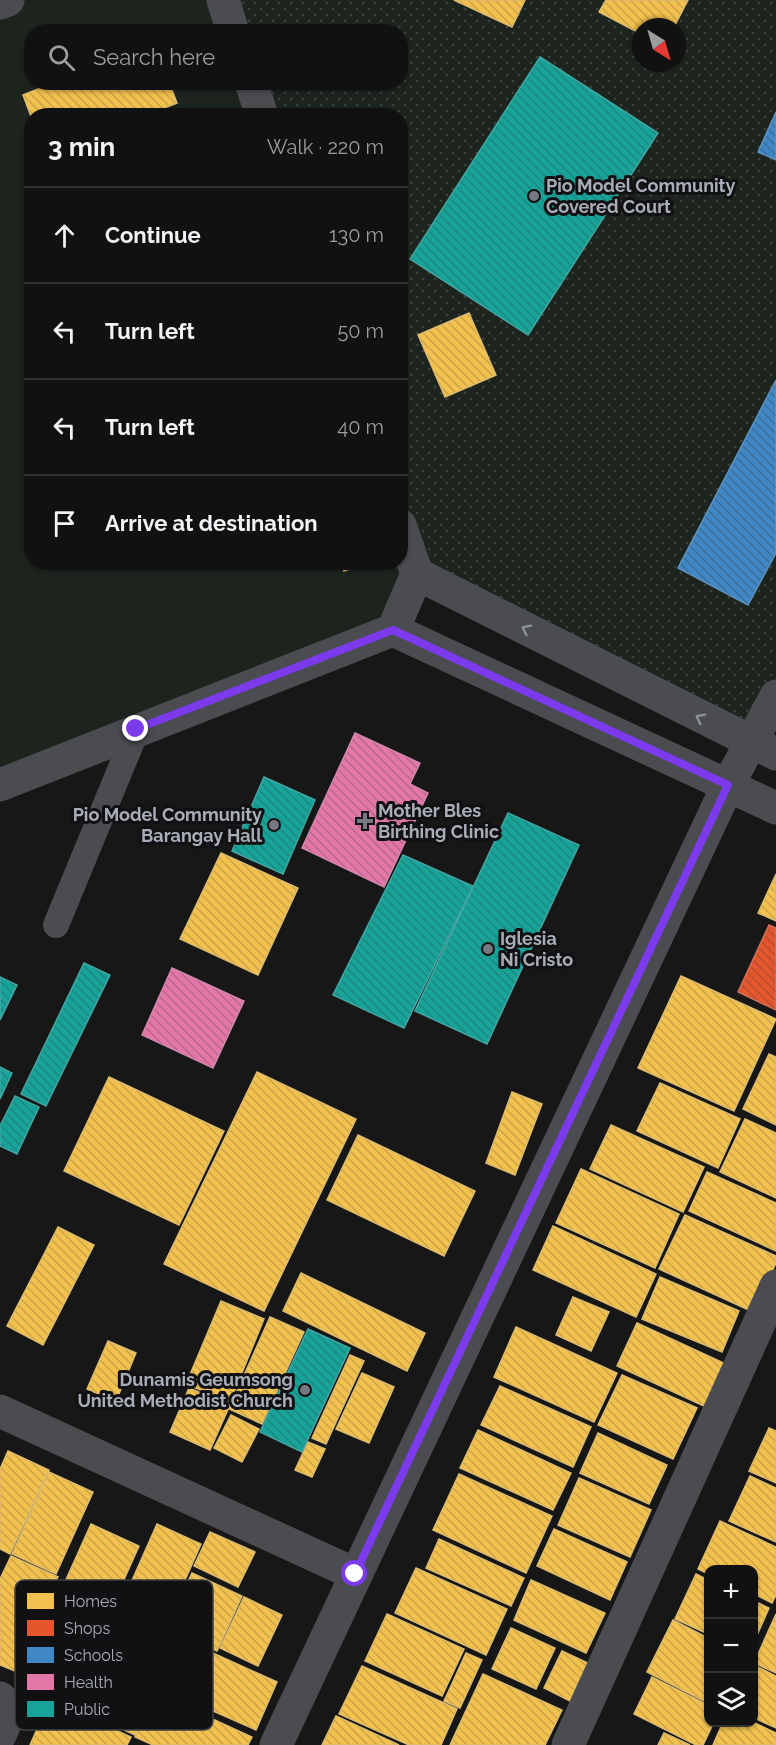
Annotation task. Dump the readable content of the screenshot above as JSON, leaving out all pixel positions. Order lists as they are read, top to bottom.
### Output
{
  "places": {
    "other": [
      "Pio Model Community Covered Court",
      "Pio Model Community Barangay Hall",
      "Iglesia Ni Cristo",
      "Dunamis Geumsong United Methodist Church"
    ],
    "health": ["Mother Bles Birthing Clinic"]
  },
  "legend": [
    "Homes",
    "Shops",
    "Schools",
    "Health",
    "Public"
  ],
  "north": "bottom right",
  "page": {
    "search": "Search here",
    "heading": ["3 min", "Walk · 220 m"],
    "list": [
      ["Continue", "130 m"],
      ["Turn left", "50 m"],
      ["Turn left", "40 m"],
      "Arrive at destination"
    ],
    "map_buttons": ["+", "−"]
  }
}
